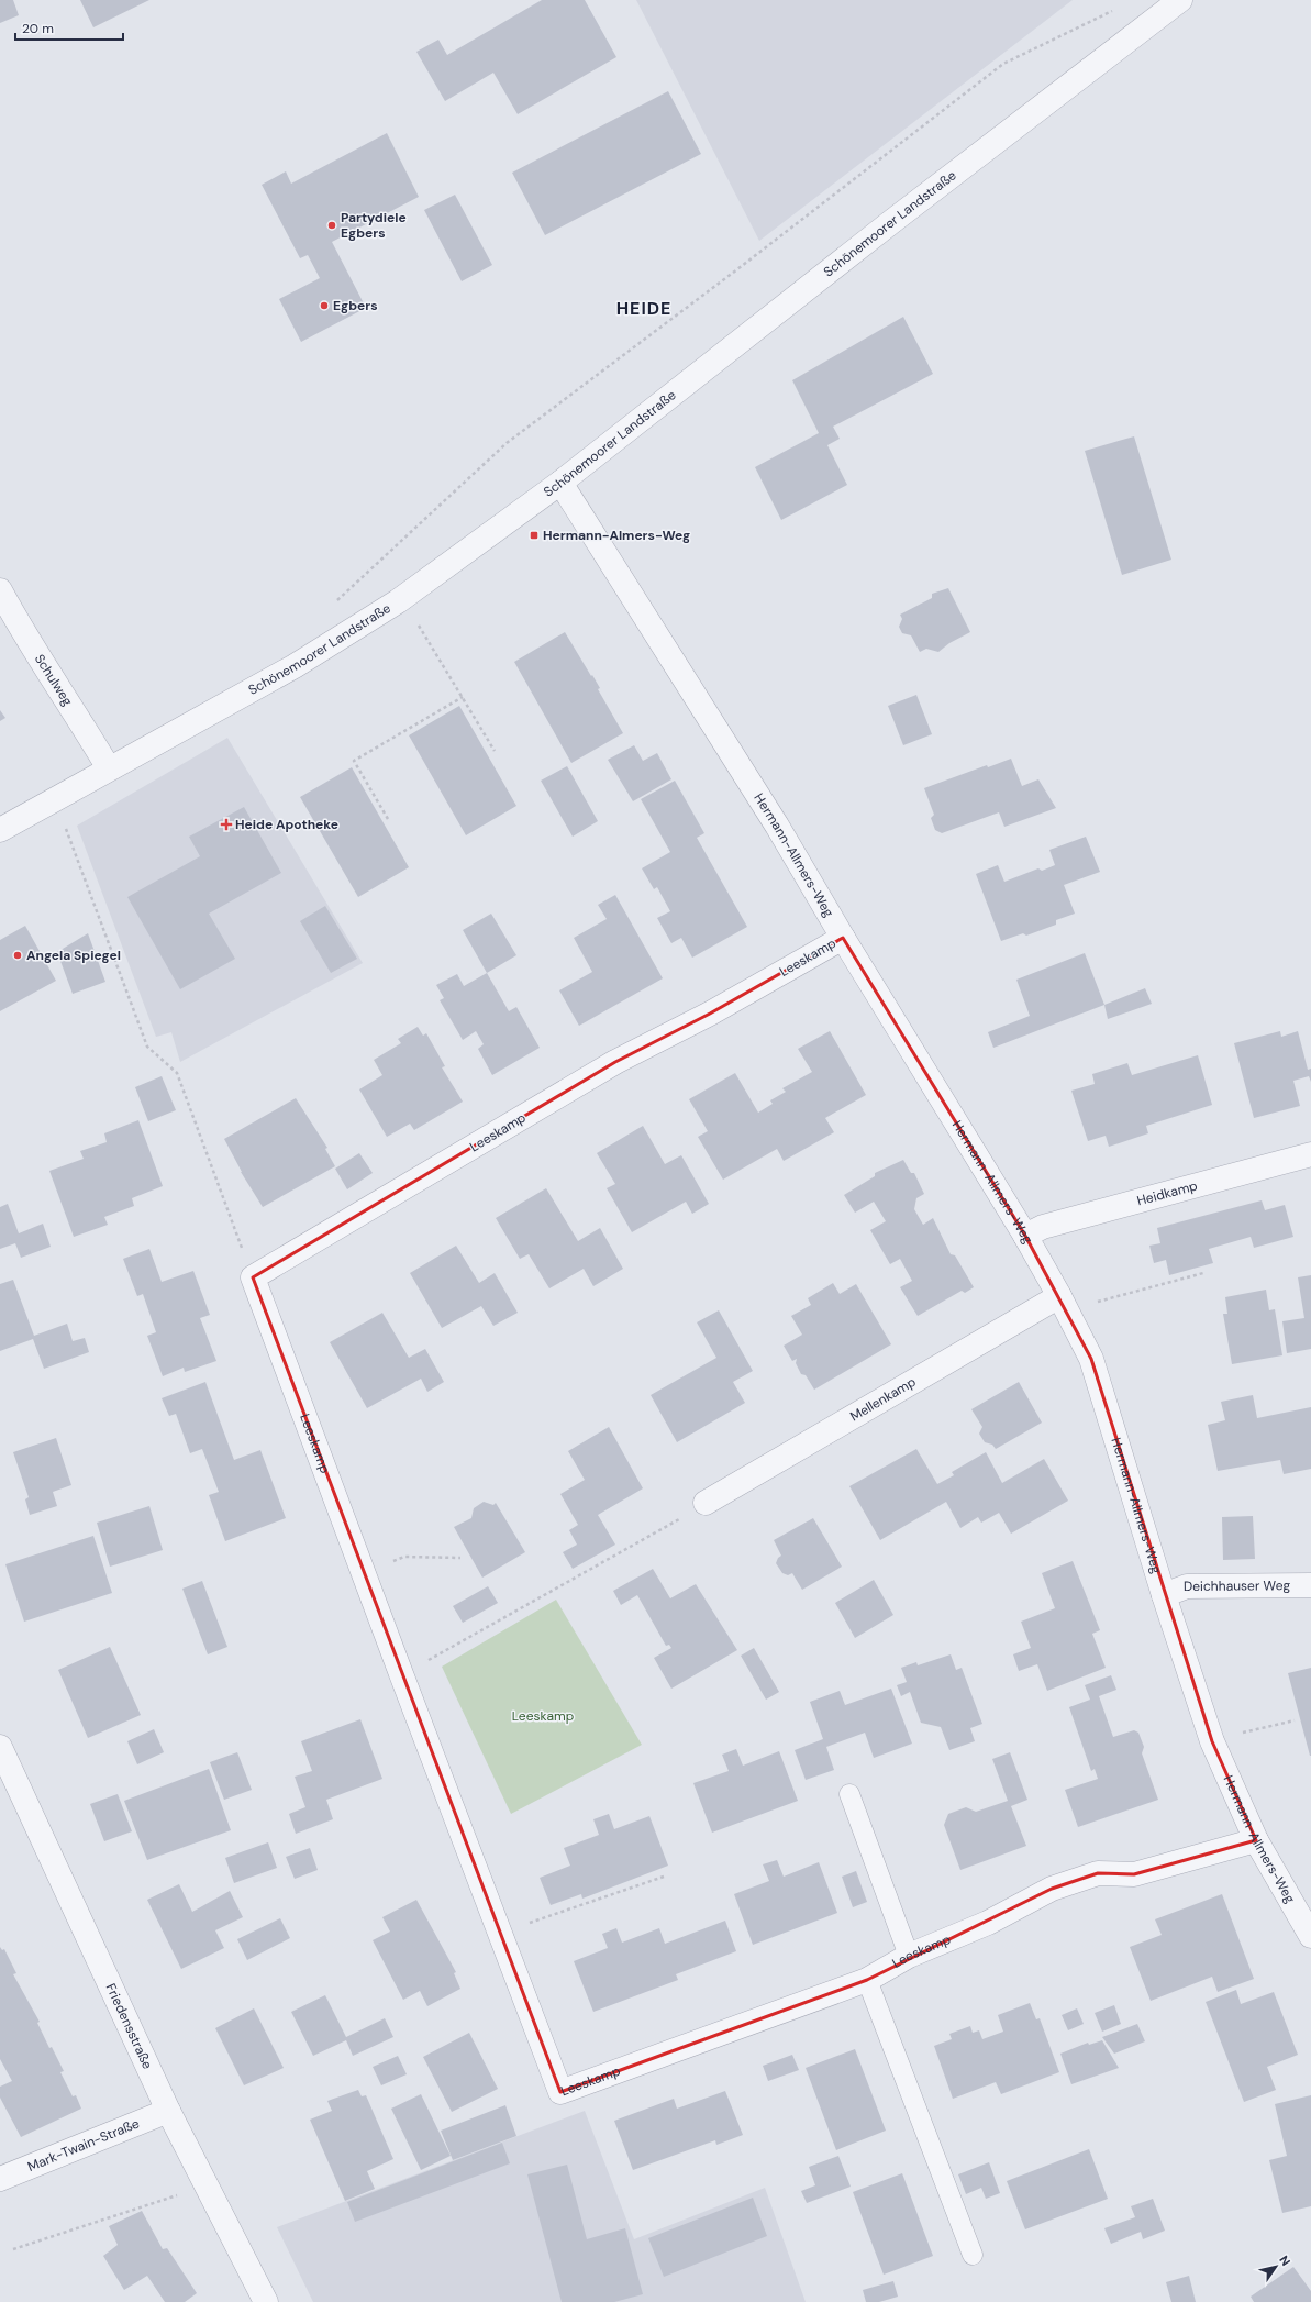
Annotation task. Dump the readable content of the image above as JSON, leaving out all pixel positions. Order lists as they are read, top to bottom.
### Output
{
  "streets": {
    "street": [
      "Schönemoorer Landstraße",
      "Schulweg",
      "Hermann-Allmers-Weg",
      "Leeskamp",
      "Heidkamp",
      "Mellenkamp",
      "Deichhauser Weg",
      "Friedensstraße",
      "Mark-Twain-Straße"
    ]
  },
  "crossings": [
    ["Schönemoorer Landstraße", "Schulweg"],
    ["Schönemoorer Landstraße", "Hermann-Allmers-Weg"],
    ["Hermann-Allmers-Weg", "Leeskamp"],
    ["Hermann-Allmers-Weg", "Heidkamp"],
    ["Hermann-Allmers-Weg", "Mellenkamp"],
    ["Hermann-Allmers-Weg", "Deichhauser Weg"],
    ["Friedensstraße", "Mark-Twain-Straße"]
  ],
  "districts": ["HEIDE"],
  "parks": ["Leeskamp"],
  "places": {
    "other": ["Partydiele Egbers", "Egbers", "Angela Spiegel"],
    "transit": ["Hermann-Almers-Weg"],
    "health": ["Heide Apotheke"]
  },
  "scale_bar": "20 m",
  "north": "top right"
}
